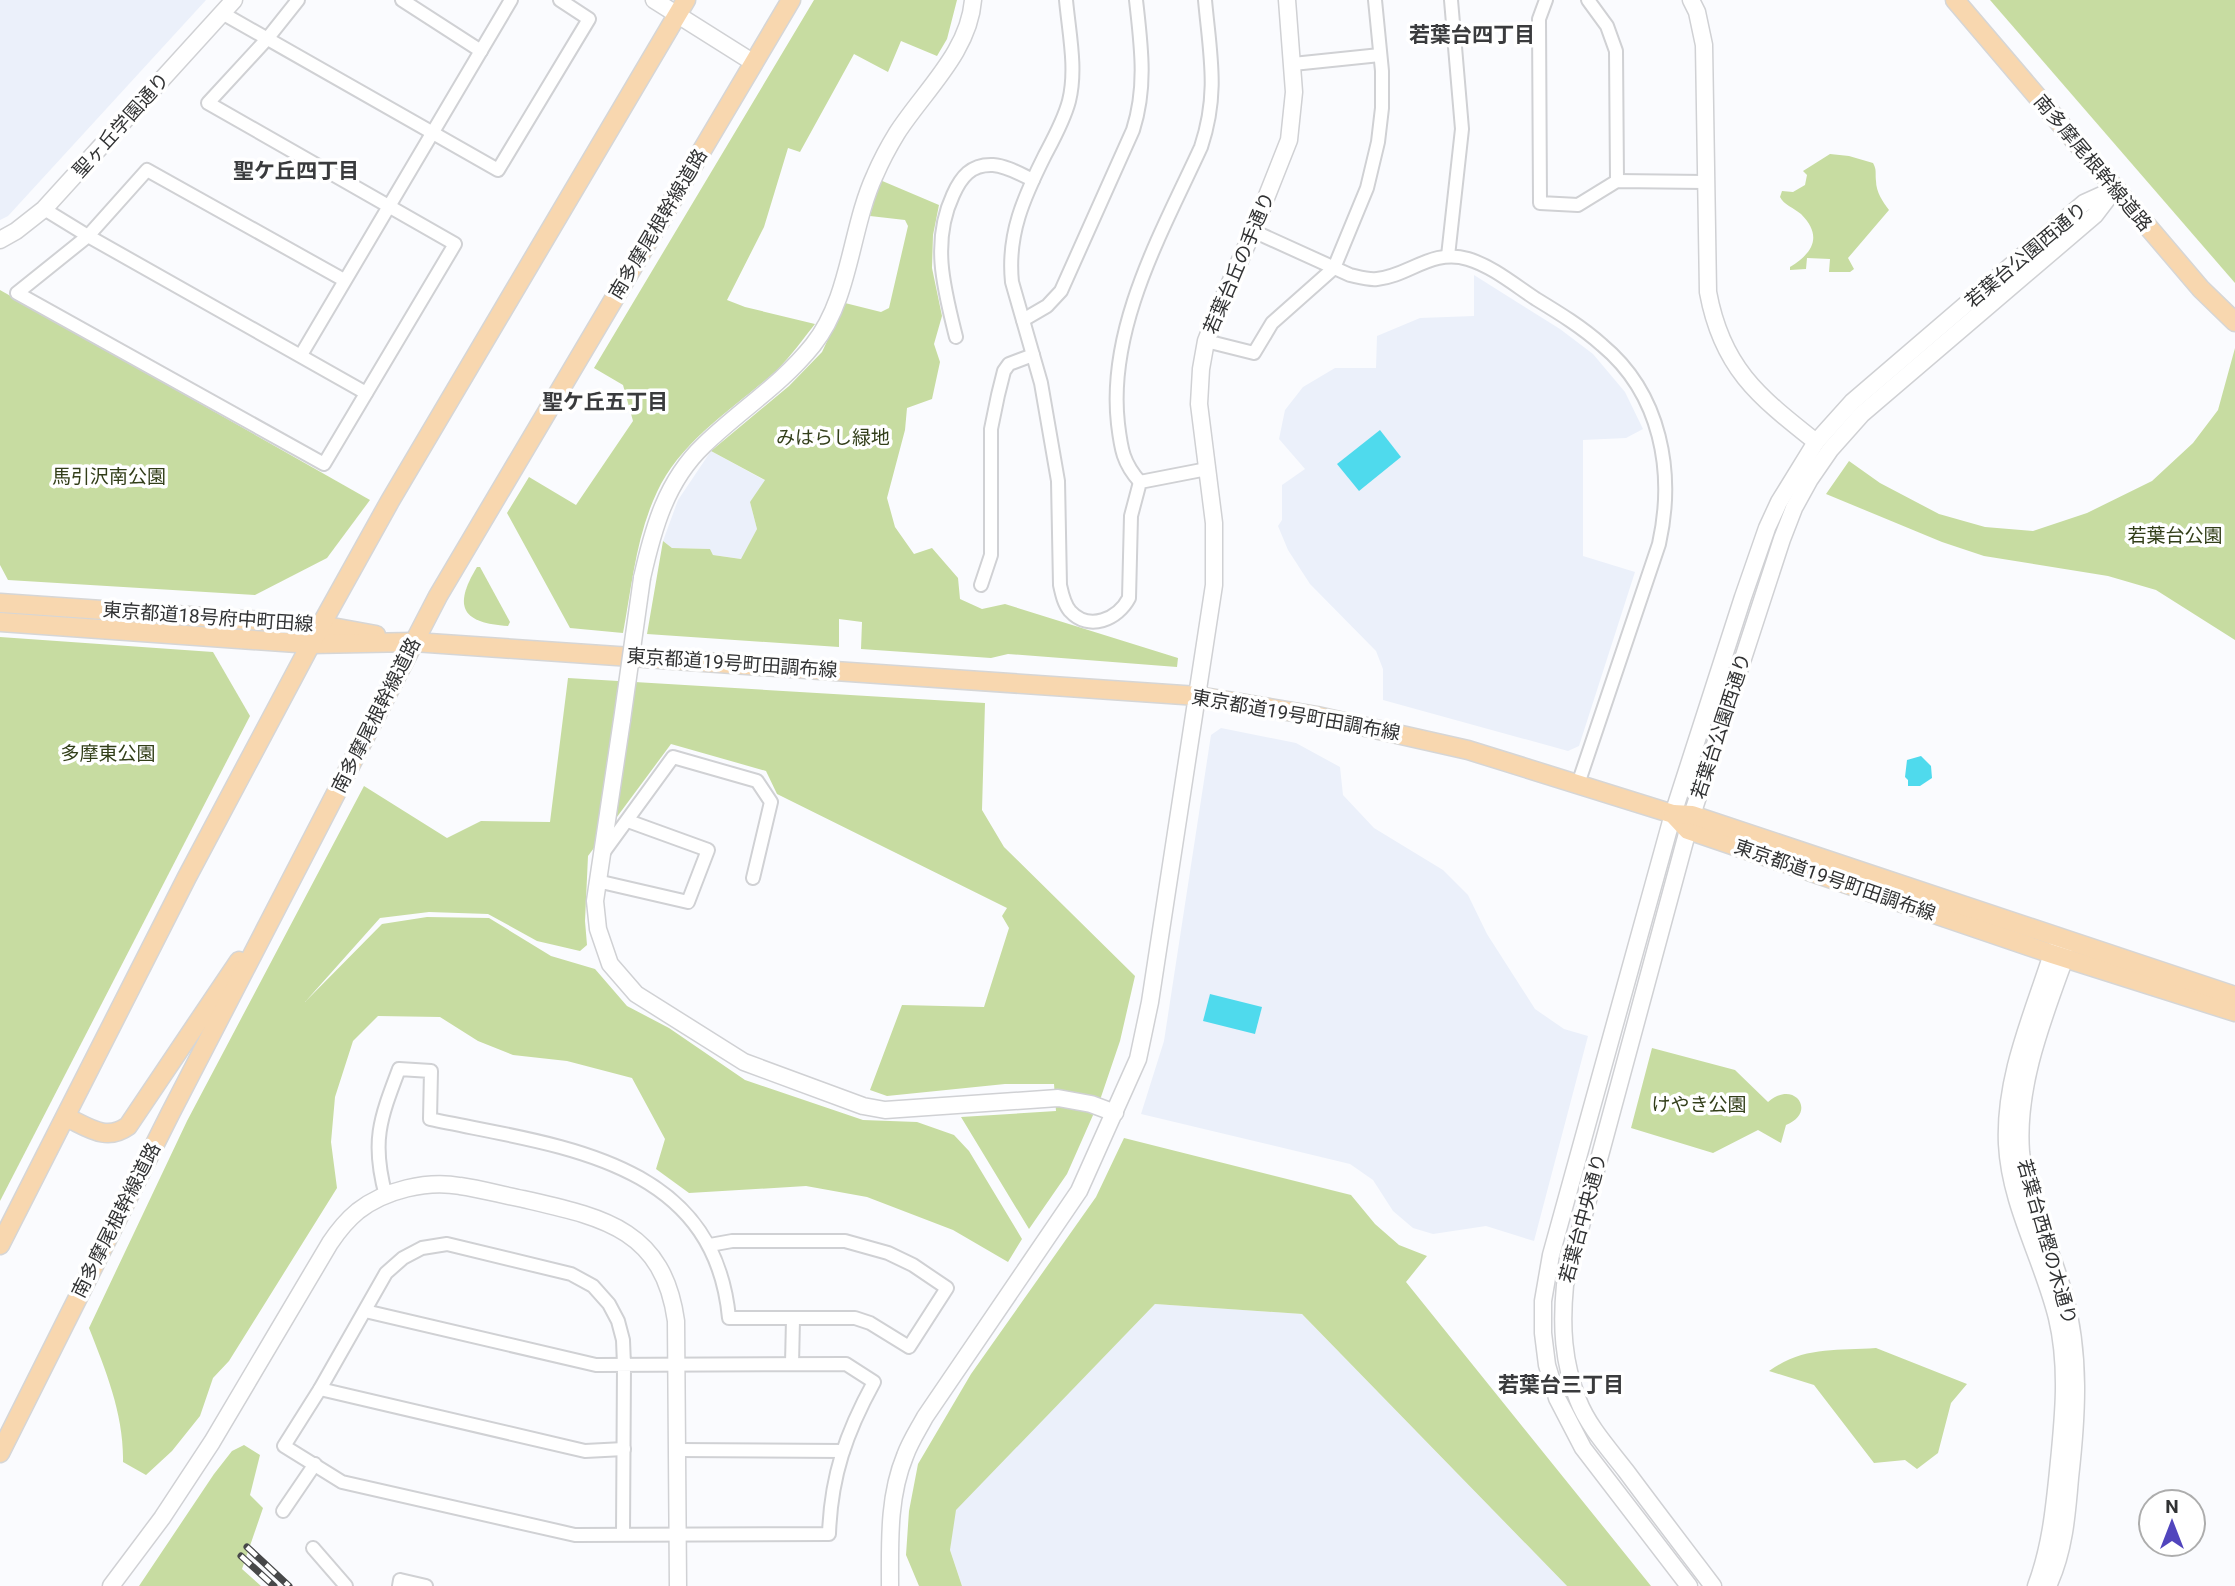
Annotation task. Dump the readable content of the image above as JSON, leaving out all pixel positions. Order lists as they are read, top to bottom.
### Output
{
  "streets": {
    "main road": ["南多摩尾根幹線道路", "東京都道18号府中町田線", "東京都道19号町田調布線"],
    "street": [
      "聖ヶ丘学園通り",
      "若葉台公園西通り",
      "若葉台丘の手通り",
      "若葉台中央通り",
      "若葉台西樫の木通り"
    ]
  },
  "crossings": [
    ["南多摩尾根幹線道路", "若葉台公園西通り"],
    ["南多摩尾根幹線道路", "東京都道18号府中町田線"],
    ["南多摩尾根幹線道路", "東京都道19号町田調布線"],
    ["若葉台公園西通り", "東京都道19号町田調布線"],
    ["若葉台公園西通り", "若葉台中央通り"],
    ["若葉台丘の手通り", "東京都道19号町田調布線"],
    ["東京都道18号府中町田線", "東京都道19号町田調布線"],
    ["東京都道19号町田調布線", "若葉台中央通り"],
    ["東京都道19号町田調布線", "若葉台西樫の木通り"]
  ],
  "districts": [
    "若葉台四丁目",
    "聖ケ丘四丁目",
    "聖ケ丘五丁目",
    "若葉台三丁目"
  ],
  "parks": [
    "みはらし緑地",
    "馬引沢南公園",
    "若葉台公園",
    "多摩東公園",
    "けやき公園"
  ],
  "north": "top"
}
